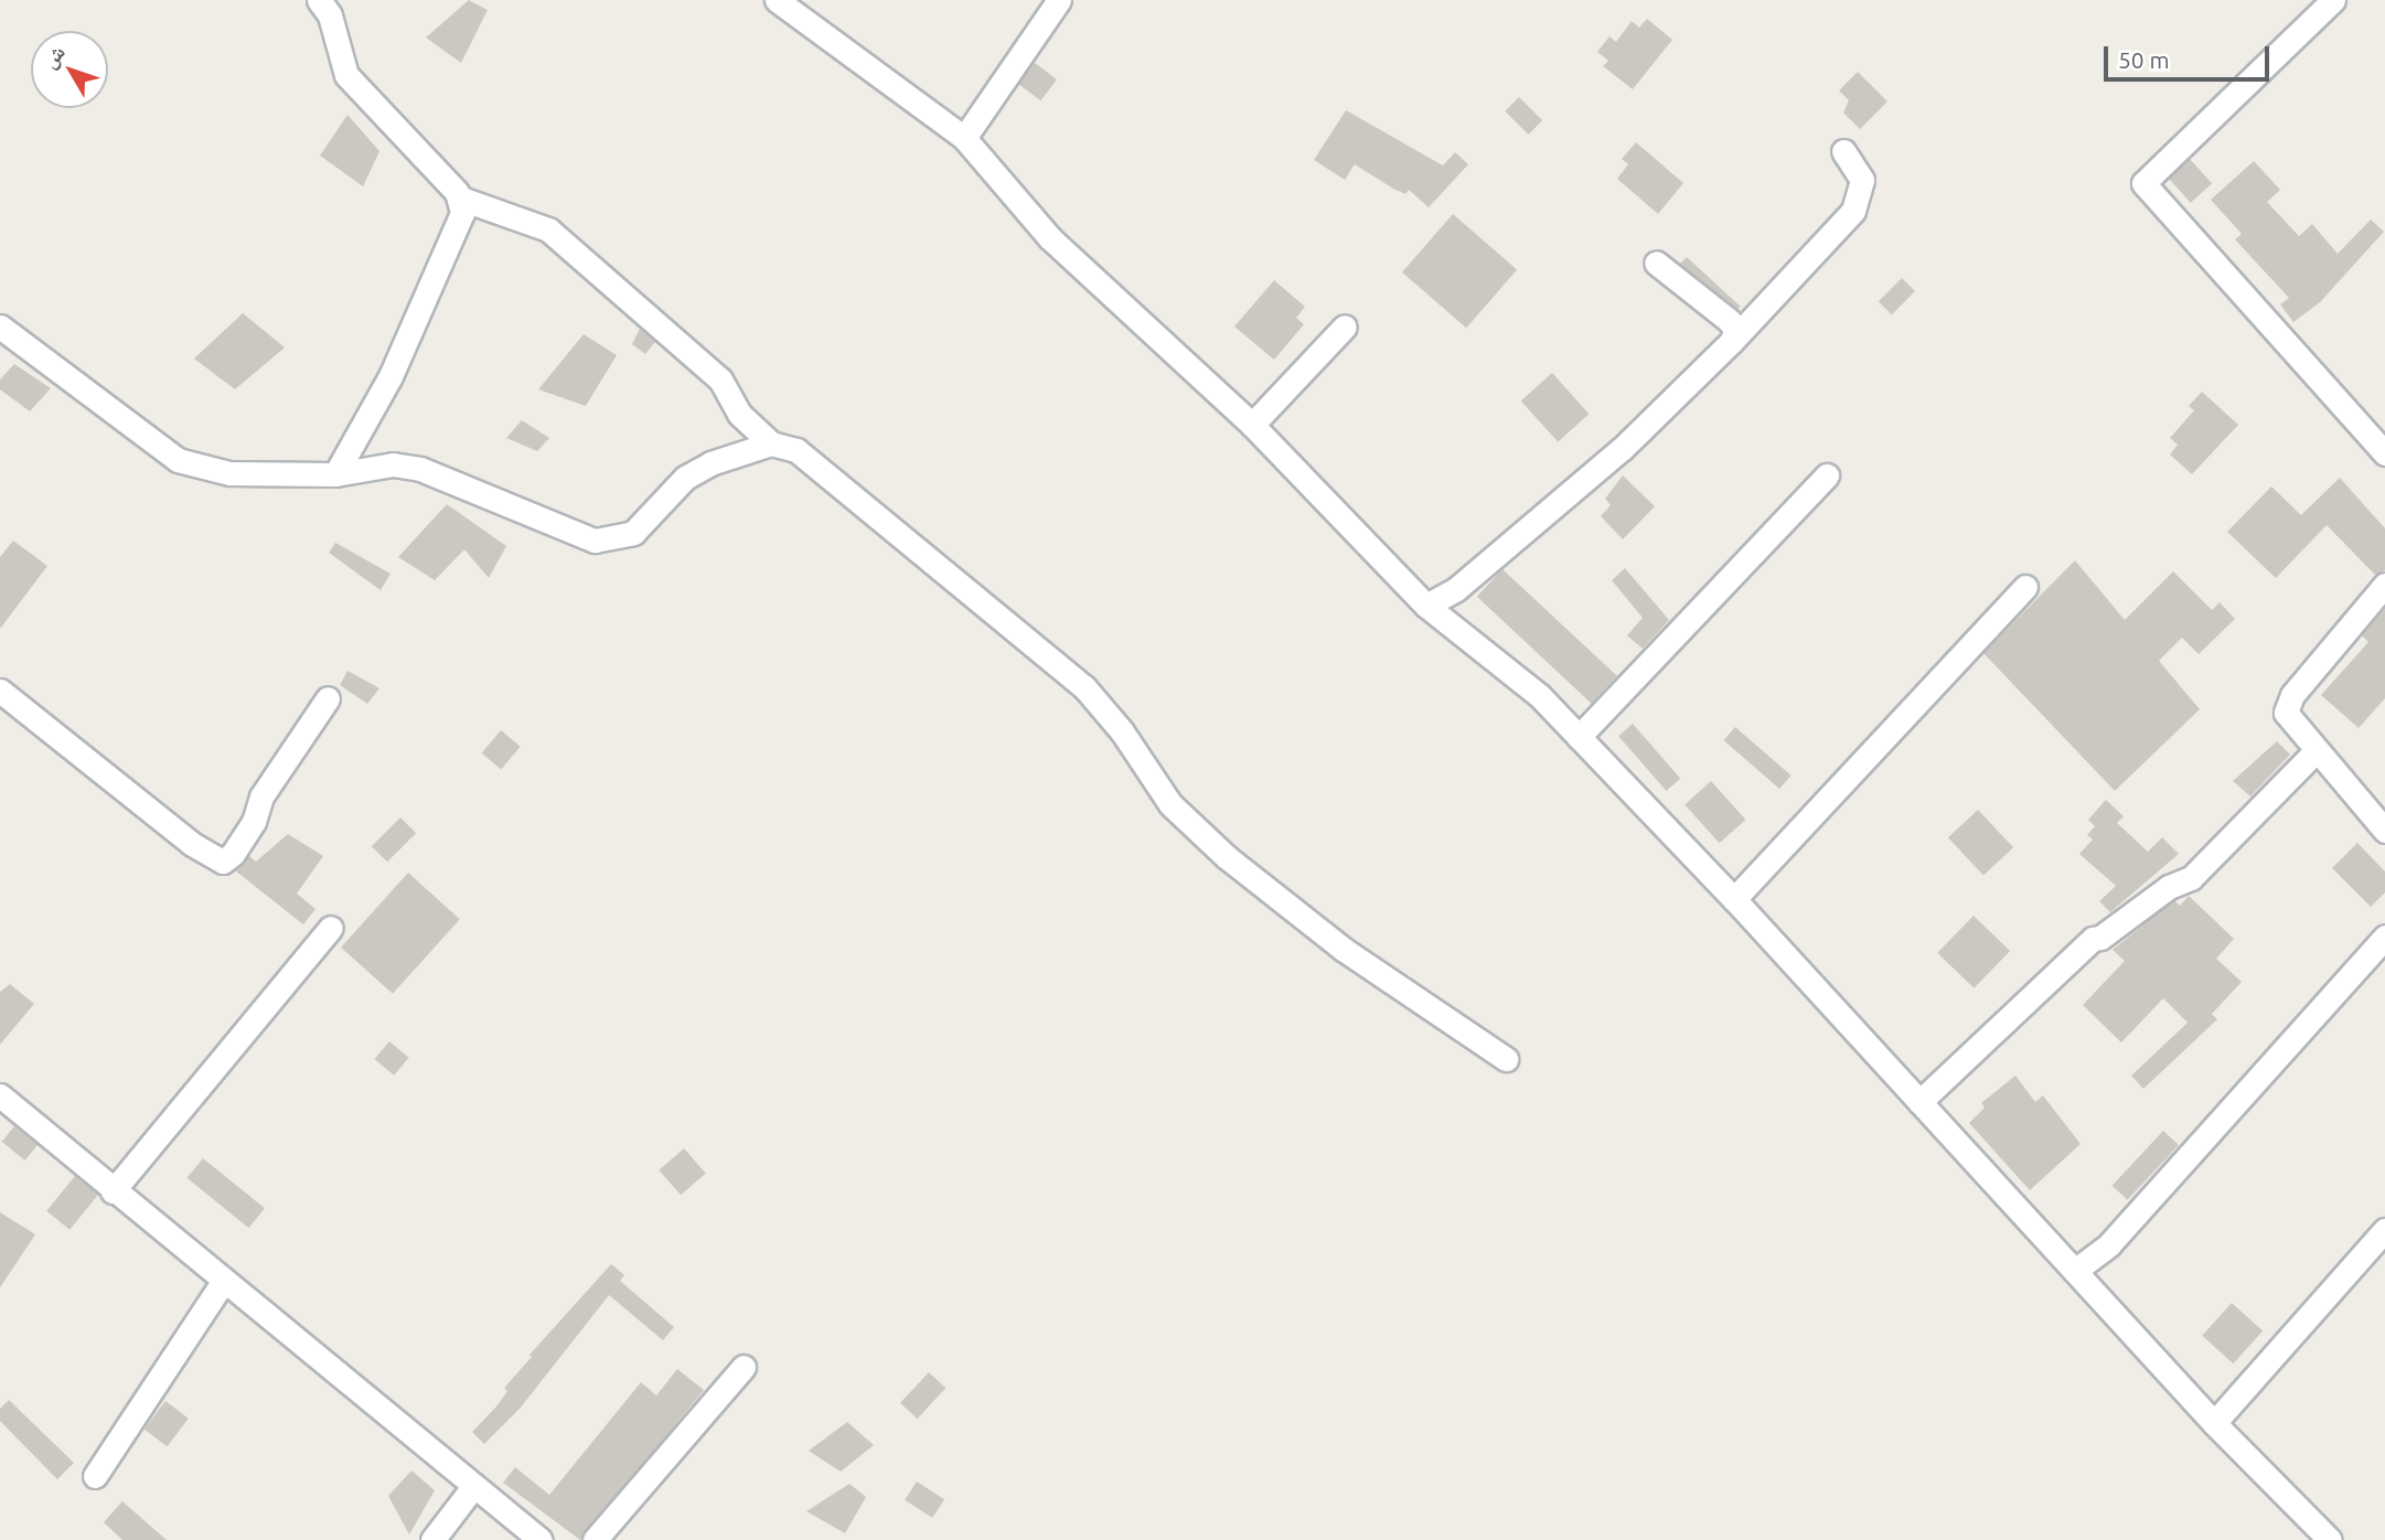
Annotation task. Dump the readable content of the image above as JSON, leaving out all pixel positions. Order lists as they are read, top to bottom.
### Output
{
  "scale_bar": "50 m",
  "north": "top left"
}
